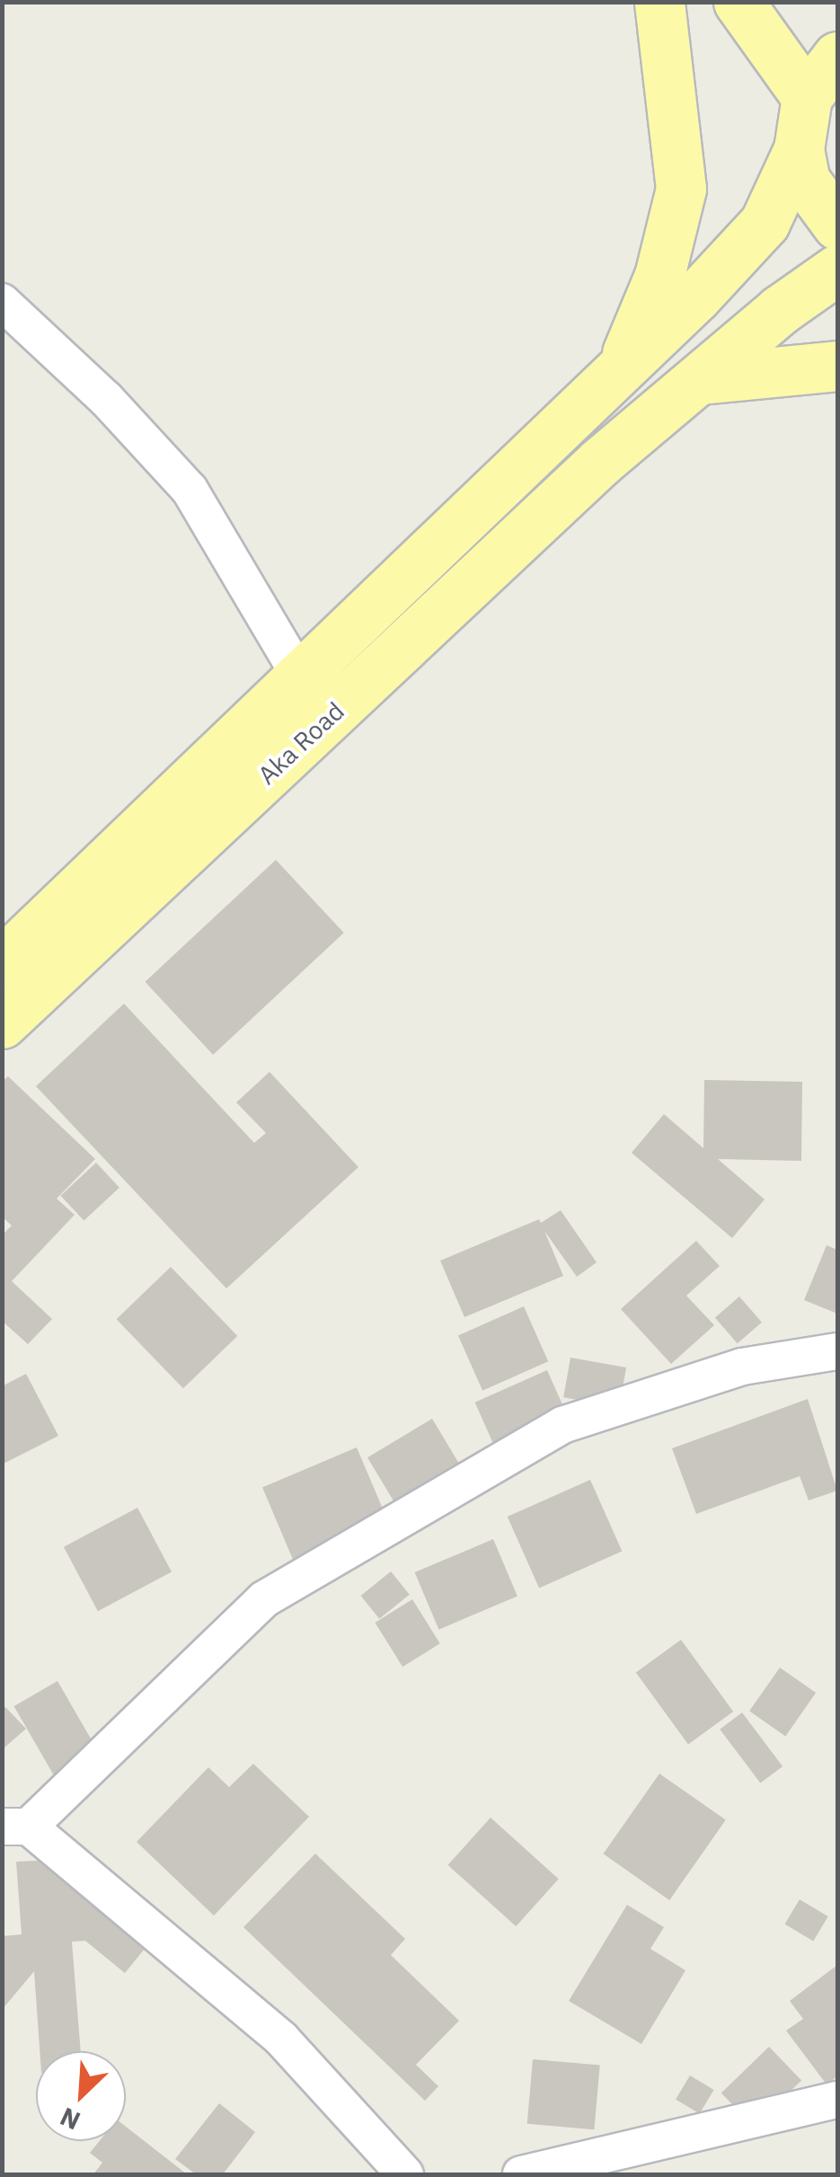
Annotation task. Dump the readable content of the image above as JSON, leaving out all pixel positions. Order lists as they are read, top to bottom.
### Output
{
  "streets": {
    "main road": ["Aka Road"]
  },
  "north": "bottom left"
}
